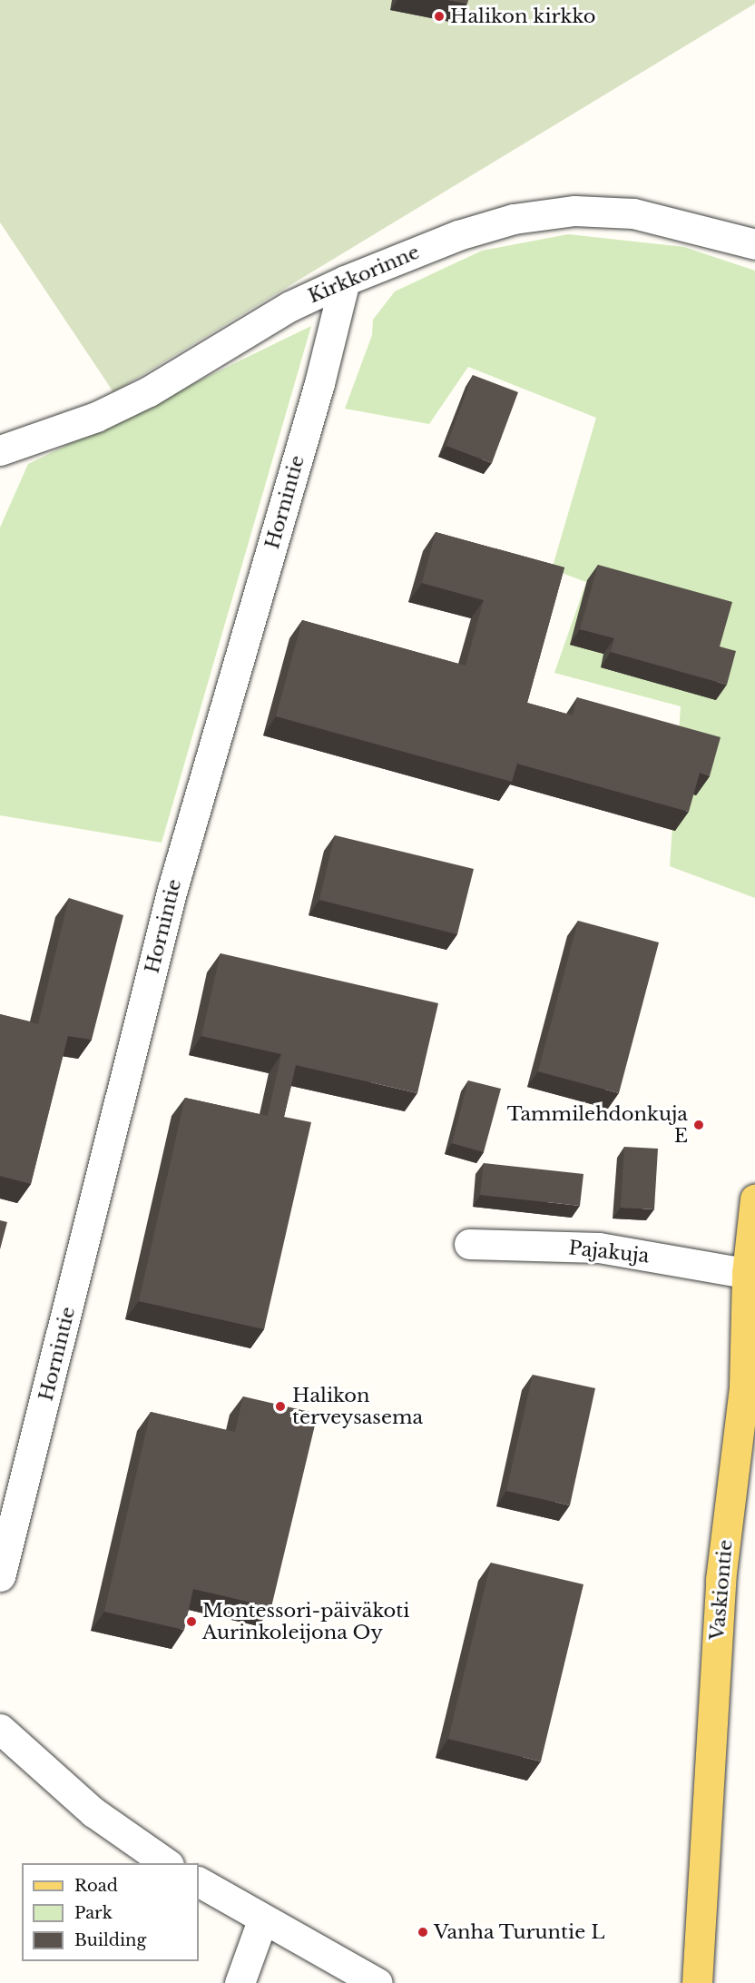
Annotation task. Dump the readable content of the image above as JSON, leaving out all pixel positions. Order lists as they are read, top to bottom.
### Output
{
  "streets": {
    "main road": ["Vaskiontie"],
    "street": ["Kirkkorinne", "Hornintie", "Pajakuja"]
  },
  "crossings": [
    ["Kirkkorinne", "Hornintie"],
    ["Pajakuja", "Vaskiontie"]
  ],
  "places": [
    "Halikon kirkko",
    "Tammilehdonkuja E",
    "Halikon terveysasema",
    "Montessori-päiväkoti Aurinkoleijona Oy",
    "Vanha Turuntie L"
  ],
  "legend": ["Road", "Park", "Building"]
}
